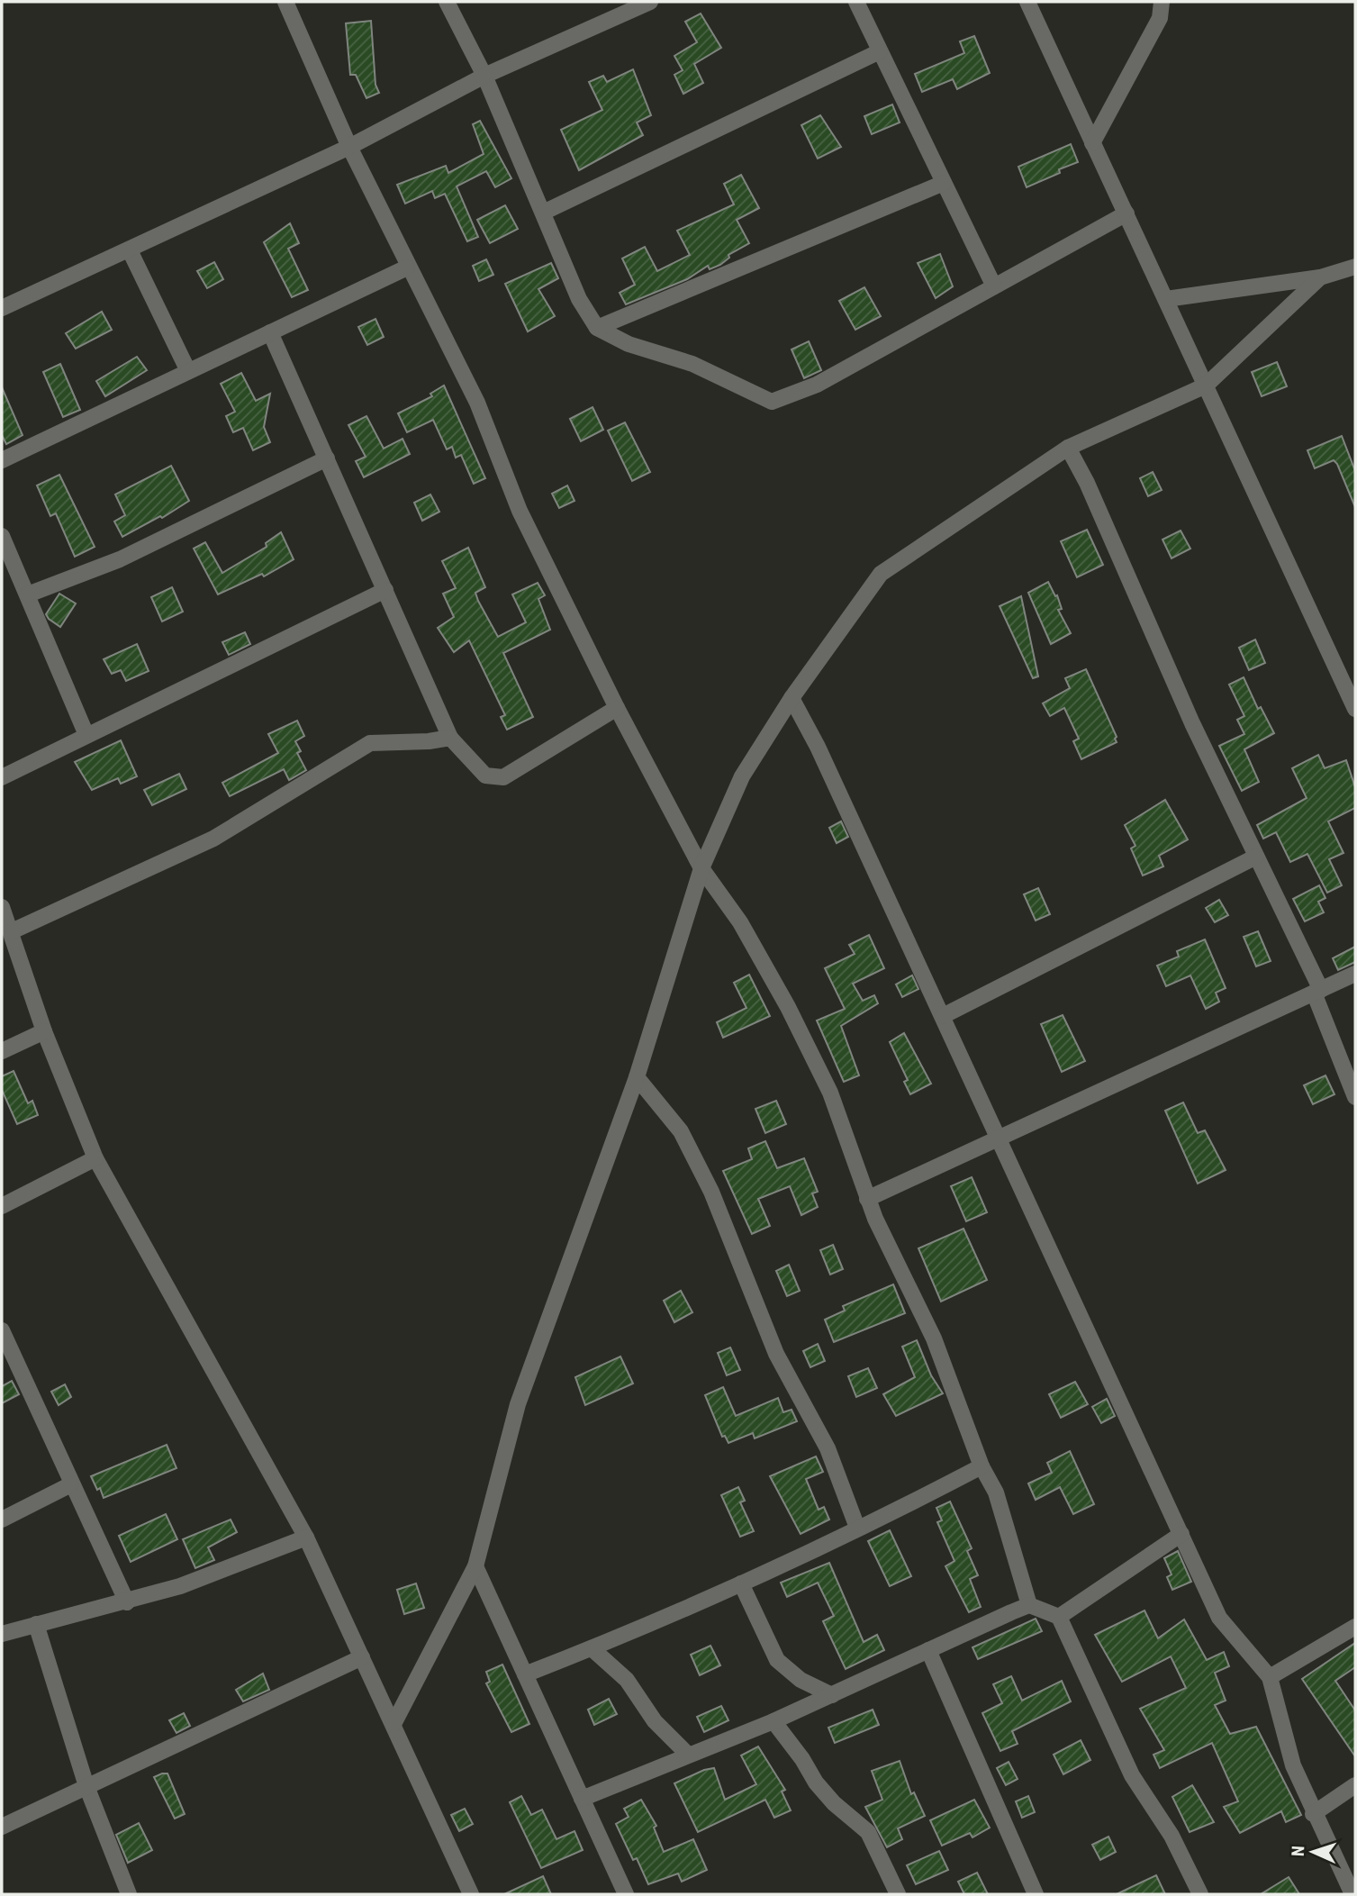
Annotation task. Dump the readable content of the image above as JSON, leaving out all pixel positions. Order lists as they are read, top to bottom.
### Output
{
  "north": "left"
}
